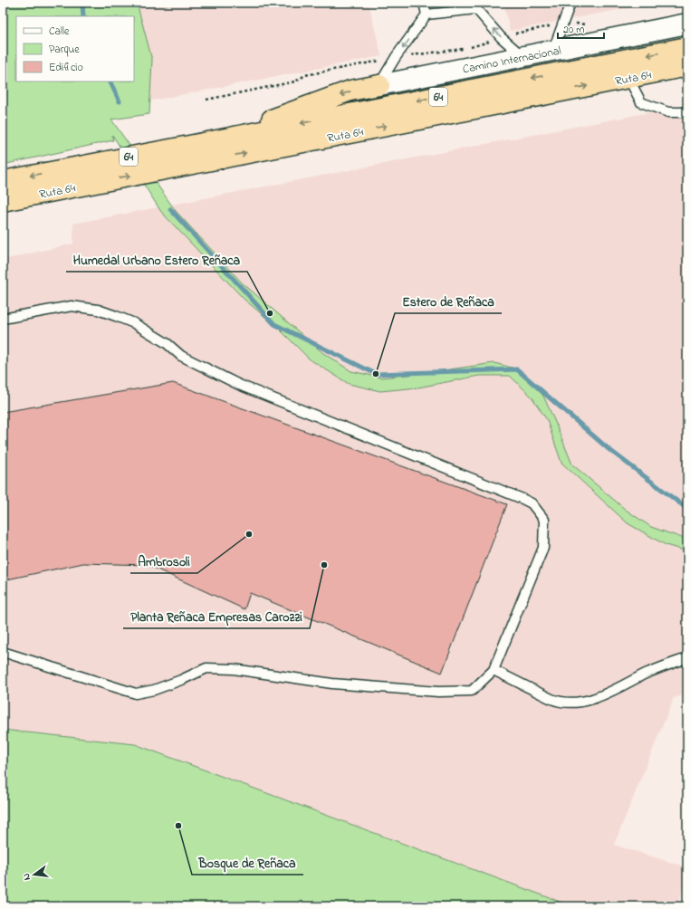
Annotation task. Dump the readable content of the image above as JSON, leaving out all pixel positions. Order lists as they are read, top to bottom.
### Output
{
  "streets": {
    "highway": ["Ruta 64", "64"],
    "main road": ["Camino Internacional"]
  },
  "places": [
    "Humedal Urbano Estero Reñaca",
    "Estero de Reñaca",
    "Ambrosoli",
    "Planta Reñaca Empresas Carozzi",
    "Bosque de Reñaca"
  ],
  "legend": ["Calle", "Parque", "Edificio"],
  "scale_bar": "20 m",
  "north": "left"
}
